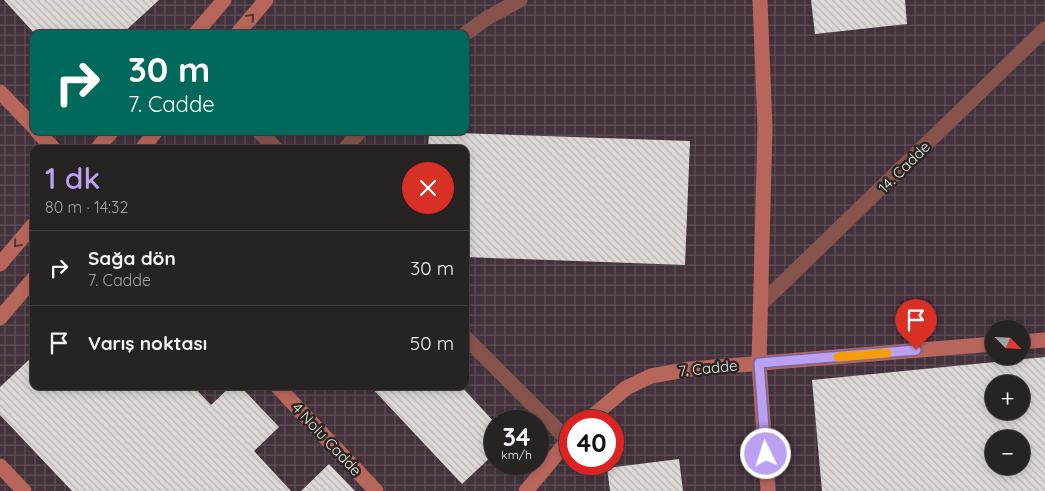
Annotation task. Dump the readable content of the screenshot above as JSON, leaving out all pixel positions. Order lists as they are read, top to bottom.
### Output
{
  "streets": {
    "street": ["14. Cadde", "7. Cadde", "4 Nolu Cadde"]
  },
  "north": "bottom right",
  "page": {
    "turn": ["30 m", "7. Cadde"],
    "heading": ["1 dk", "80 m · 14:32"],
    "list": [
      {
        "name": "Sağa dön",
        "note": "7. Cadde",
        "value": "30 m"
      },
      {
        "name": "Varış noktası",
        "value": "50 m"
      }
    ],
    "map_buttons": ["+", "−"],
    "speed": "34 km/h",
    "limit": "40"
  }
}
